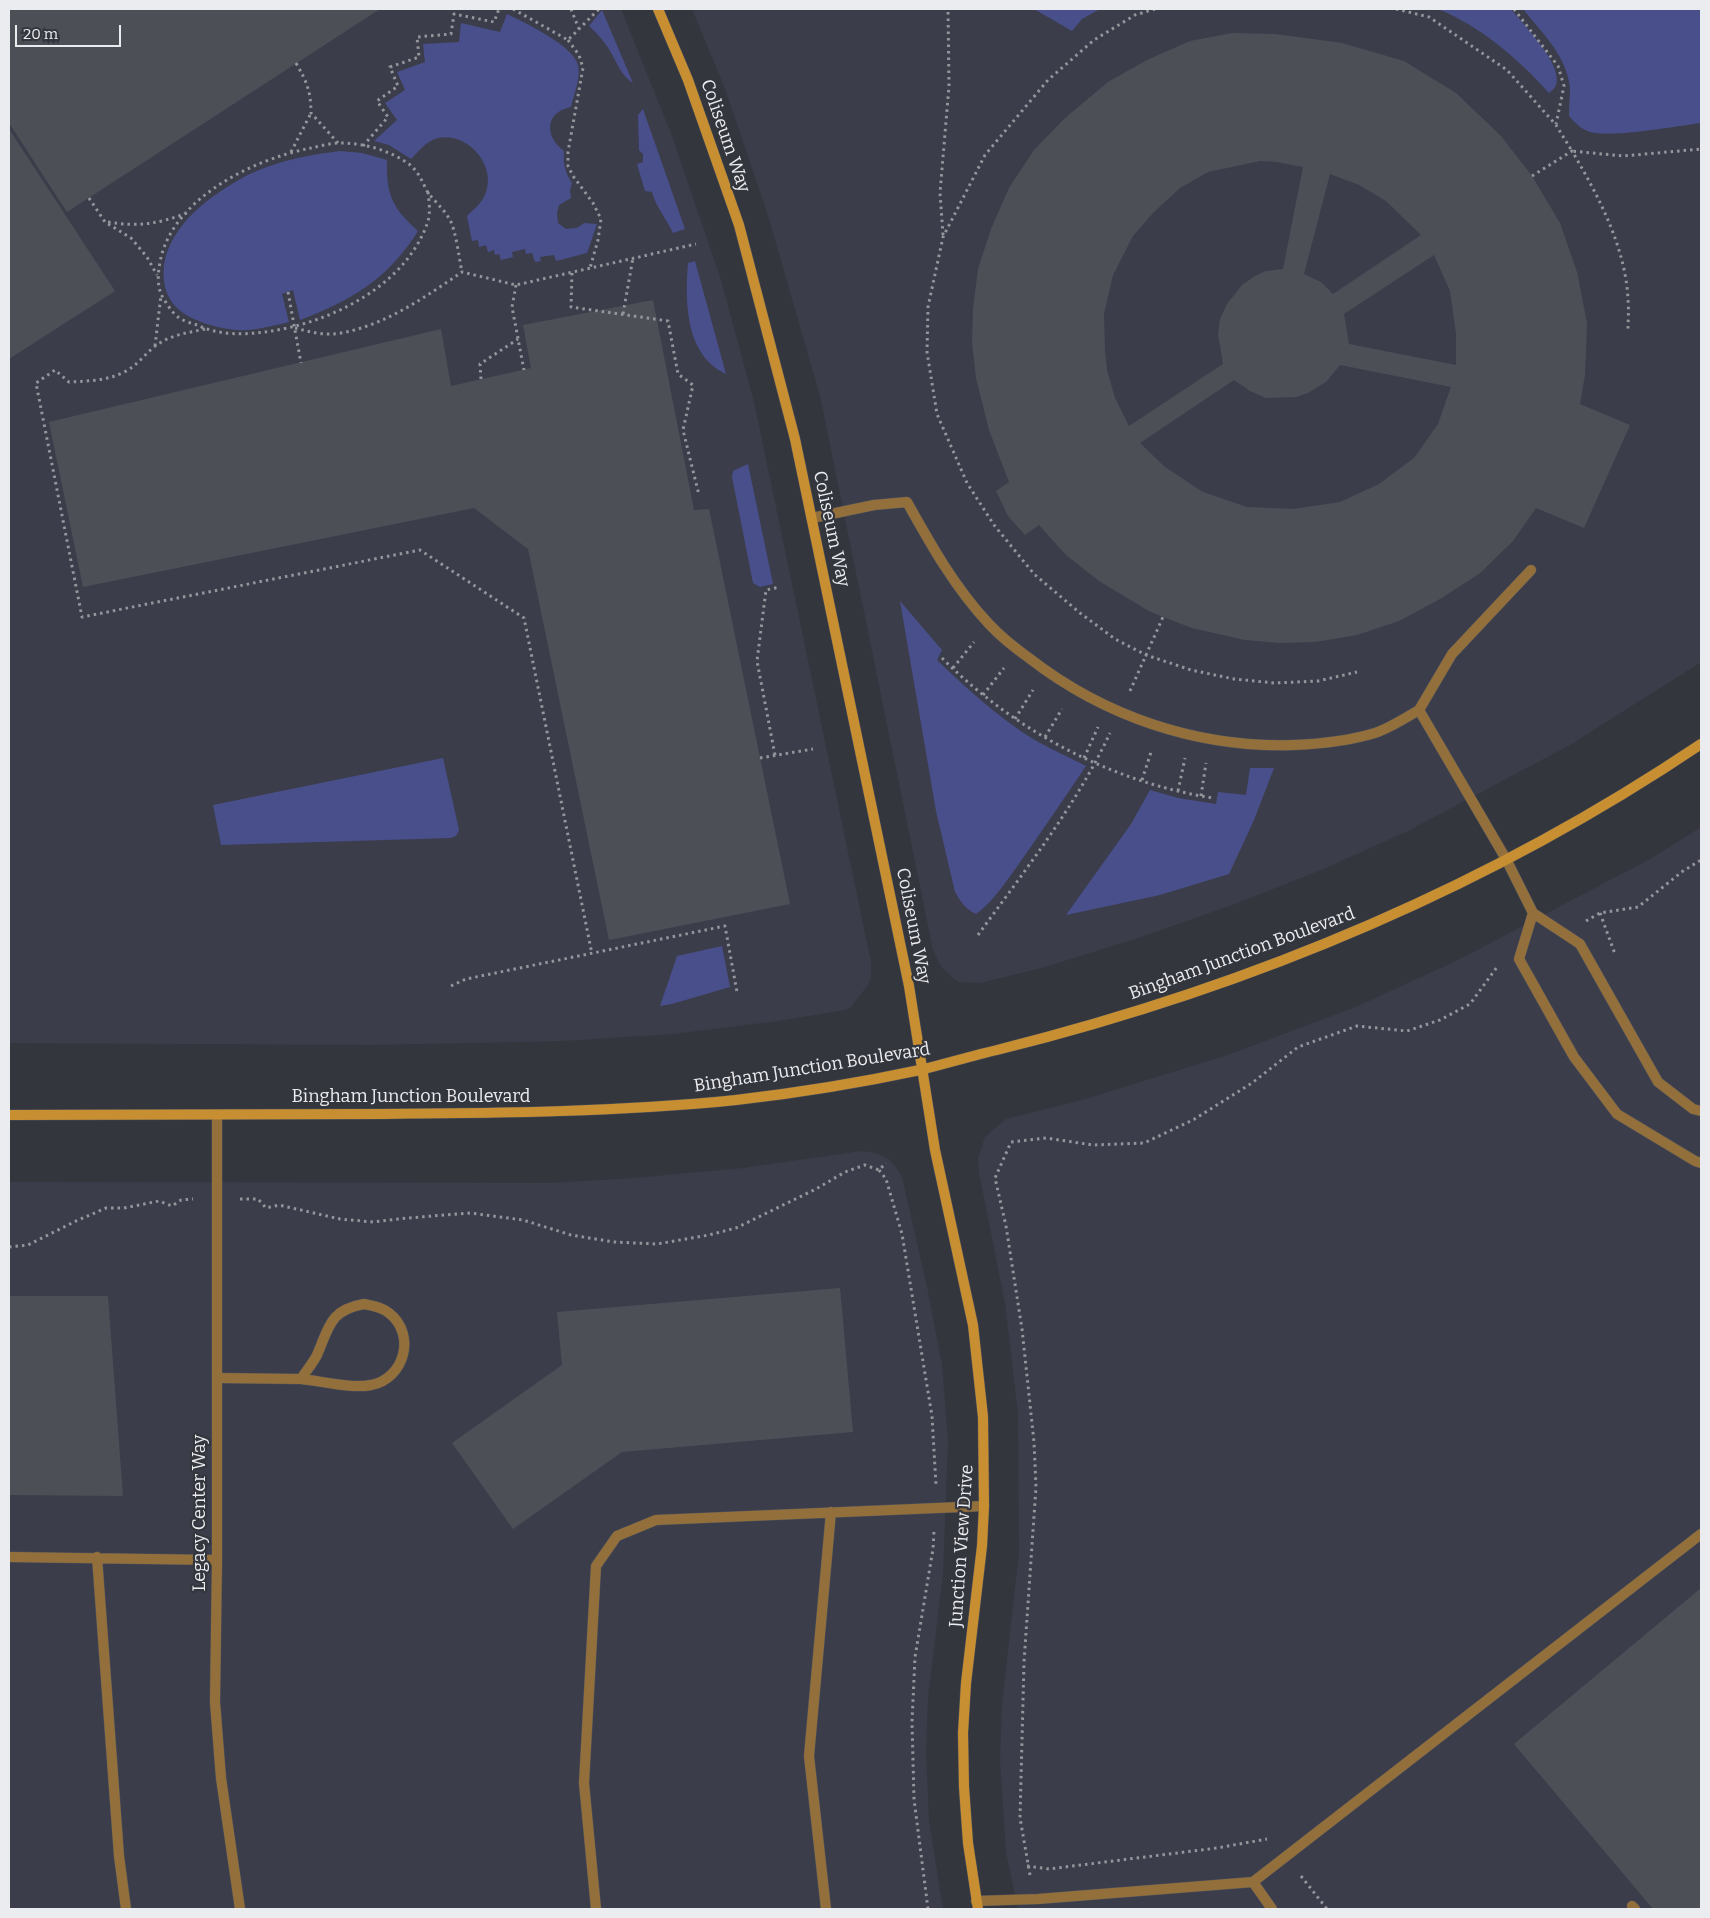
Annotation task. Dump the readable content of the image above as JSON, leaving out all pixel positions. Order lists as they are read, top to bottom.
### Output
{
  "streets": {
    "street": [
      "Coliseum Way",
      "Bingham Junction Boulevard",
      "Legacy Center Way",
      "Junction View Drive"
    ]
  },
  "crossings": [
    ["Coliseum Way", "Bingham Junction Boulevard"],
    ["Coliseum Way", "Junction View Drive"],
    ["Bingham Junction Boulevard", "Legacy Center Way"],
    ["Bingham Junction Boulevard", "Junction View Drive"]
  ],
  "scale_bar": "20 m"
}
